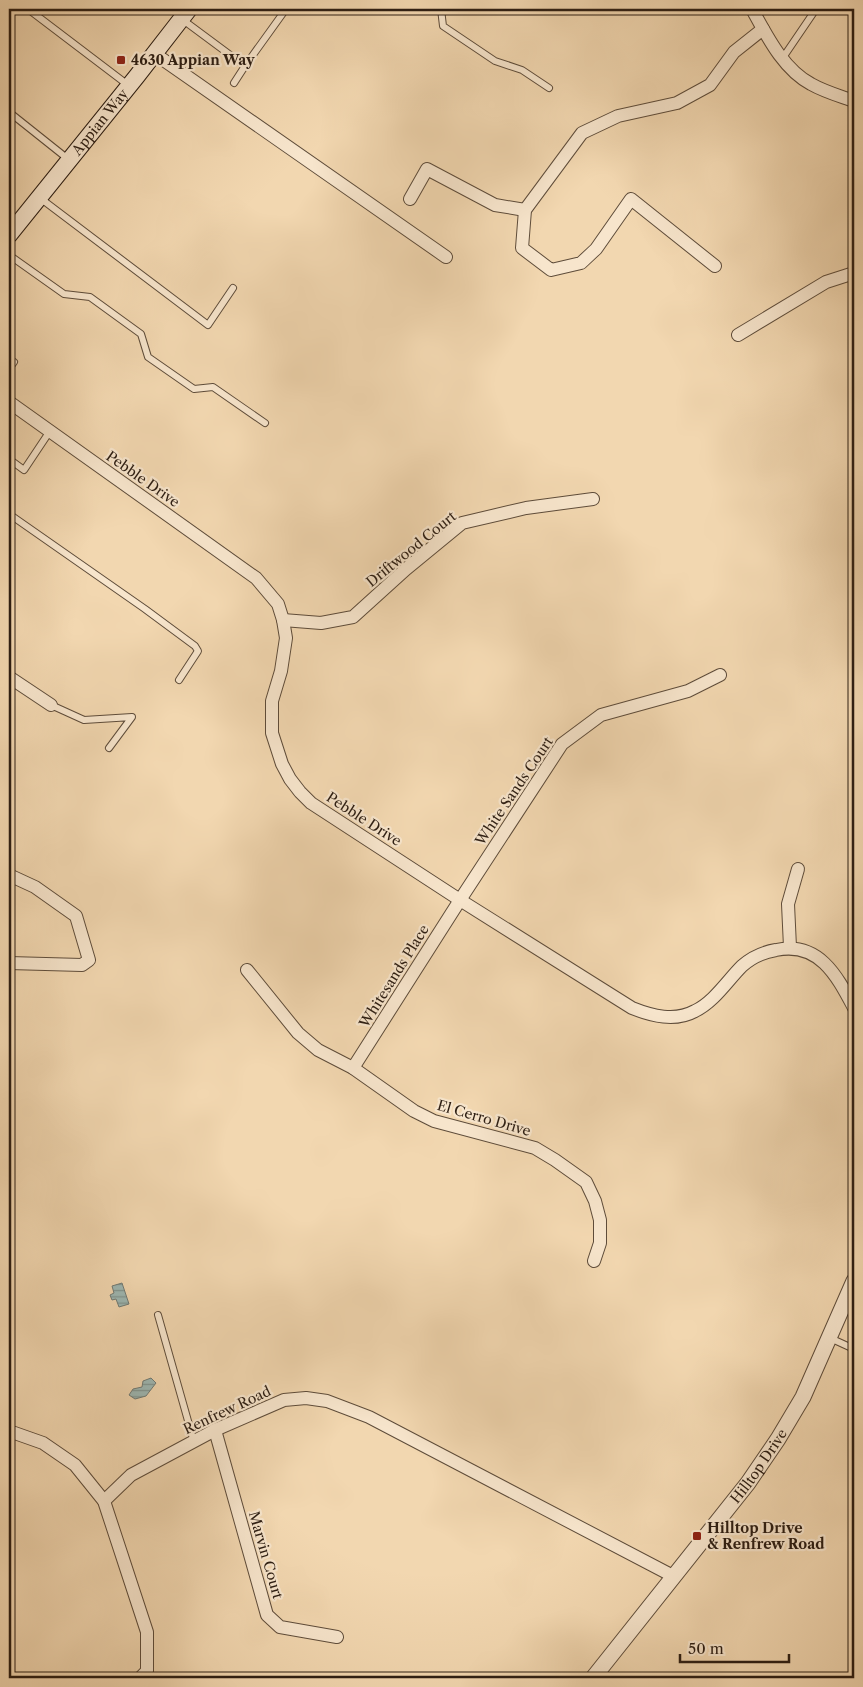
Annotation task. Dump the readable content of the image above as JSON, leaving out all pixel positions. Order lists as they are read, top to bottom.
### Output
{
  "streets": {
    "main road": ["Appian Way"],
    "street": [
      "Pebble Drive",
      "Driftwood Court",
      "White Sands Court",
      "Whitesands Place",
      "El Cerro Drive",
      "Renfrew Road",
      "Hilltop Drive",
      "Marvin Court"
    ]
  },
  "crossings": [
    ["Pebble Drive", "Driftwood Court"],
    ["Pebble Drive", "White Sands Court"],
    ["Pebble Drive", "Whitesands Place"],
    ["White Sands Court", "Whitesands Place"],
    ["Whitesands Place", "El Cerro Drive"],
    ["Renfrew Road", "Hilltop Drive"],
    ["Renfrew Road", "Marvin Court"]
  ],
  "places": {
    "transit": ["4630 Appian Way", "Hilltop Drive & Renfrew Road"]
  },
  "scale_bar": "50 m"
}
